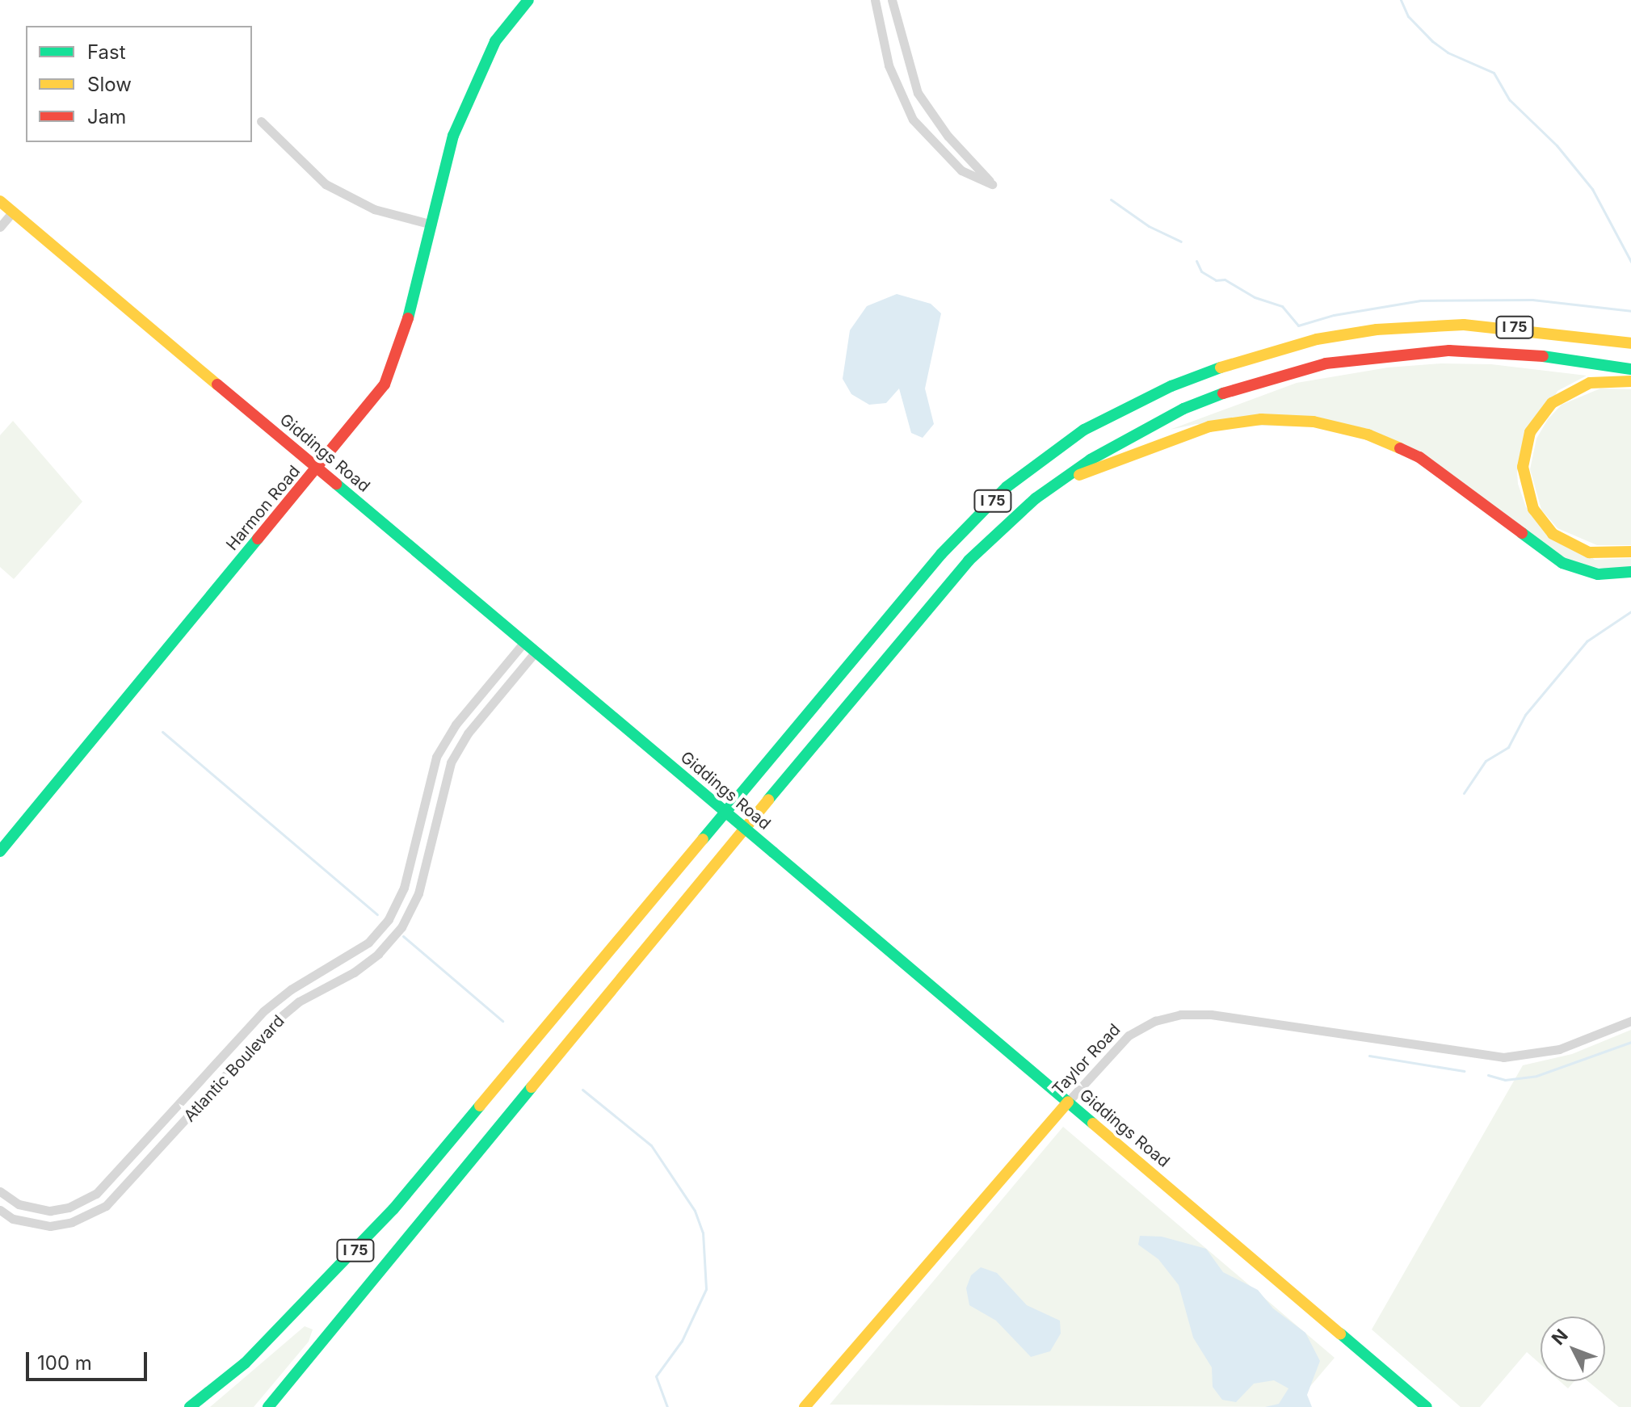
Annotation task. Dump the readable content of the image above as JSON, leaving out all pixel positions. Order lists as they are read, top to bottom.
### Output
{
  "streets": {
    "main road": [
      "I 75",
      "Giddings Road",
      "Harmon Road",
      "Taylor Road"
    ],
    "street": ["Atlantic Boulevard"]
  },
  "crossings": [
    ["Giddings Road", "Harmon Road"],
    ["Giddings Road", "Taylor Road"],
    ["Giddings Road", "Atlantic Boulevard"]
  ],
  "legend": ["Fast", "Slow", "Jam"],
  "scale_bar": "100 m",
  "north": "top left"
}
